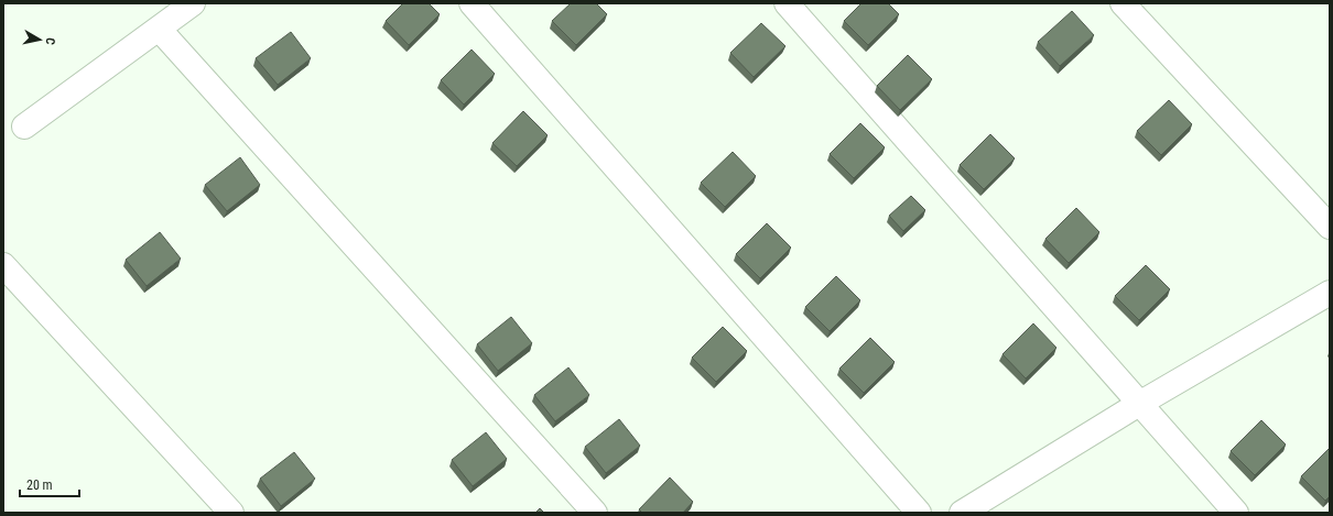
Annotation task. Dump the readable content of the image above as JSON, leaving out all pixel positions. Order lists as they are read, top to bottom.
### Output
{
  "scale_bar": "20 m",
  "north": "right"
}
